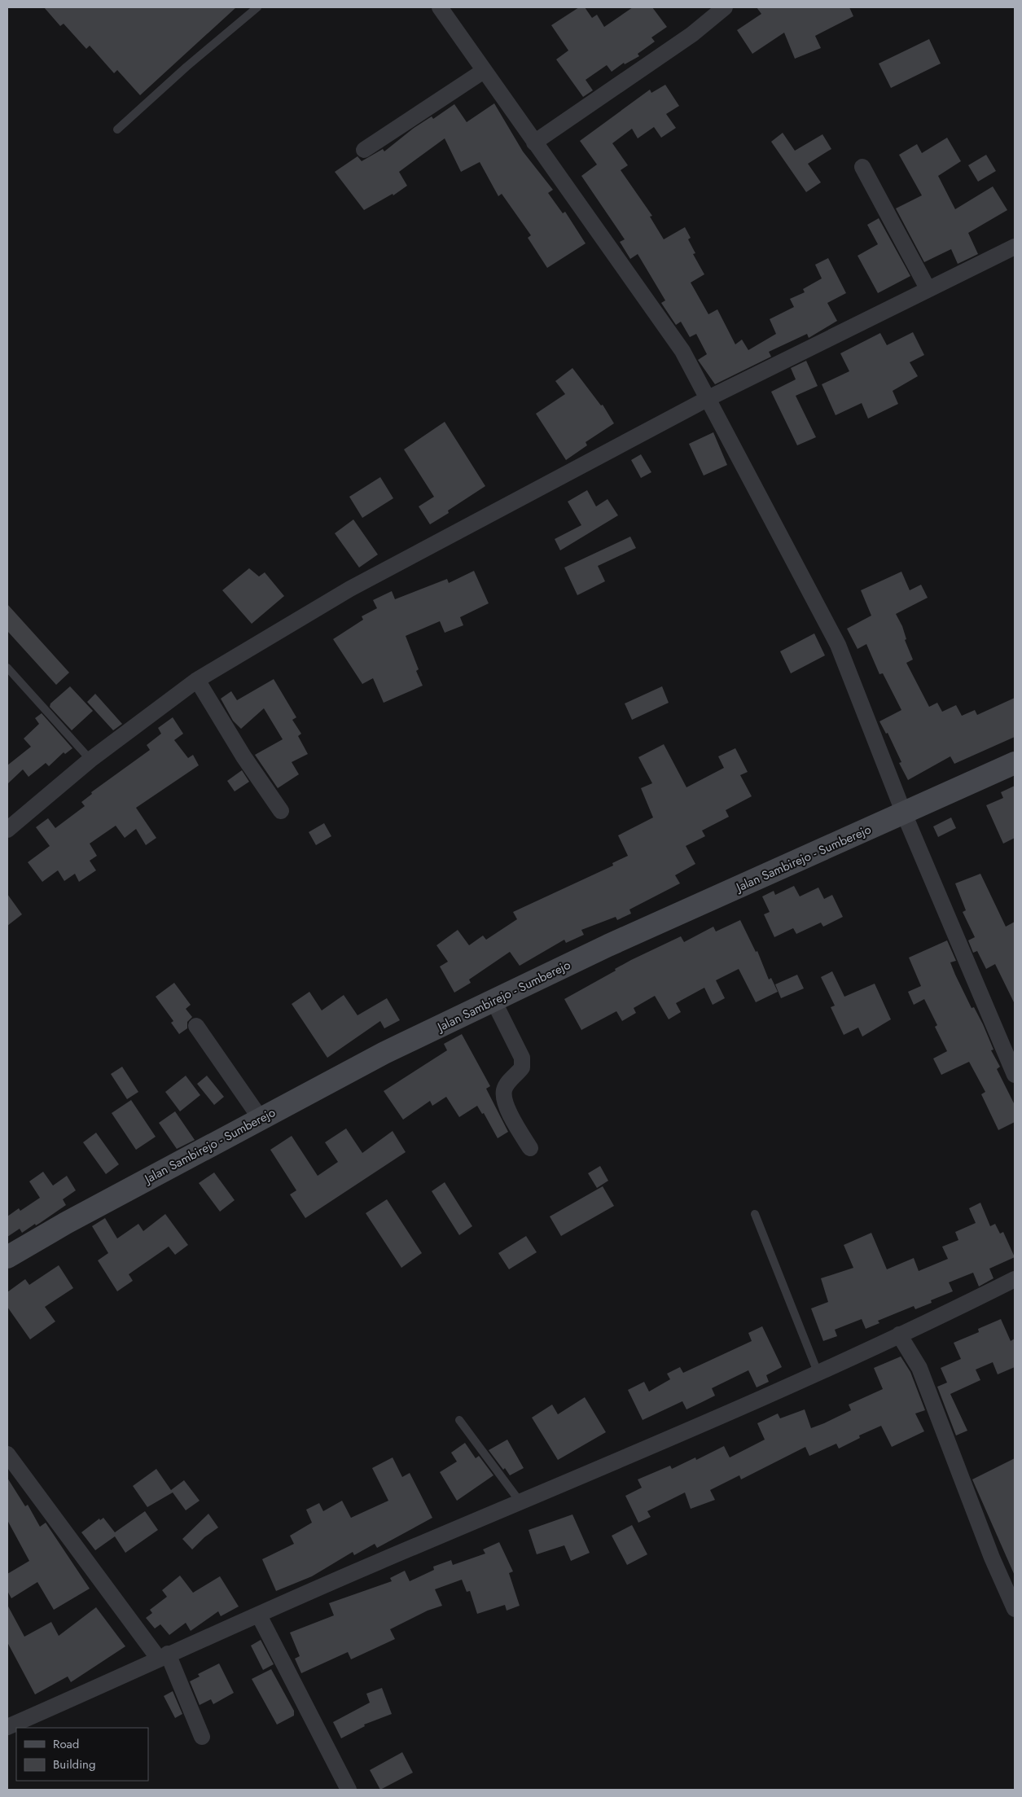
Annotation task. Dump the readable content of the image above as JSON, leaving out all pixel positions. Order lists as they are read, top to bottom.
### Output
{
  "streets": {
    "main road": ["Jalan Sambirejo - Sumberejo"]
  },
  "legend": ["Road", "Building"]
}
